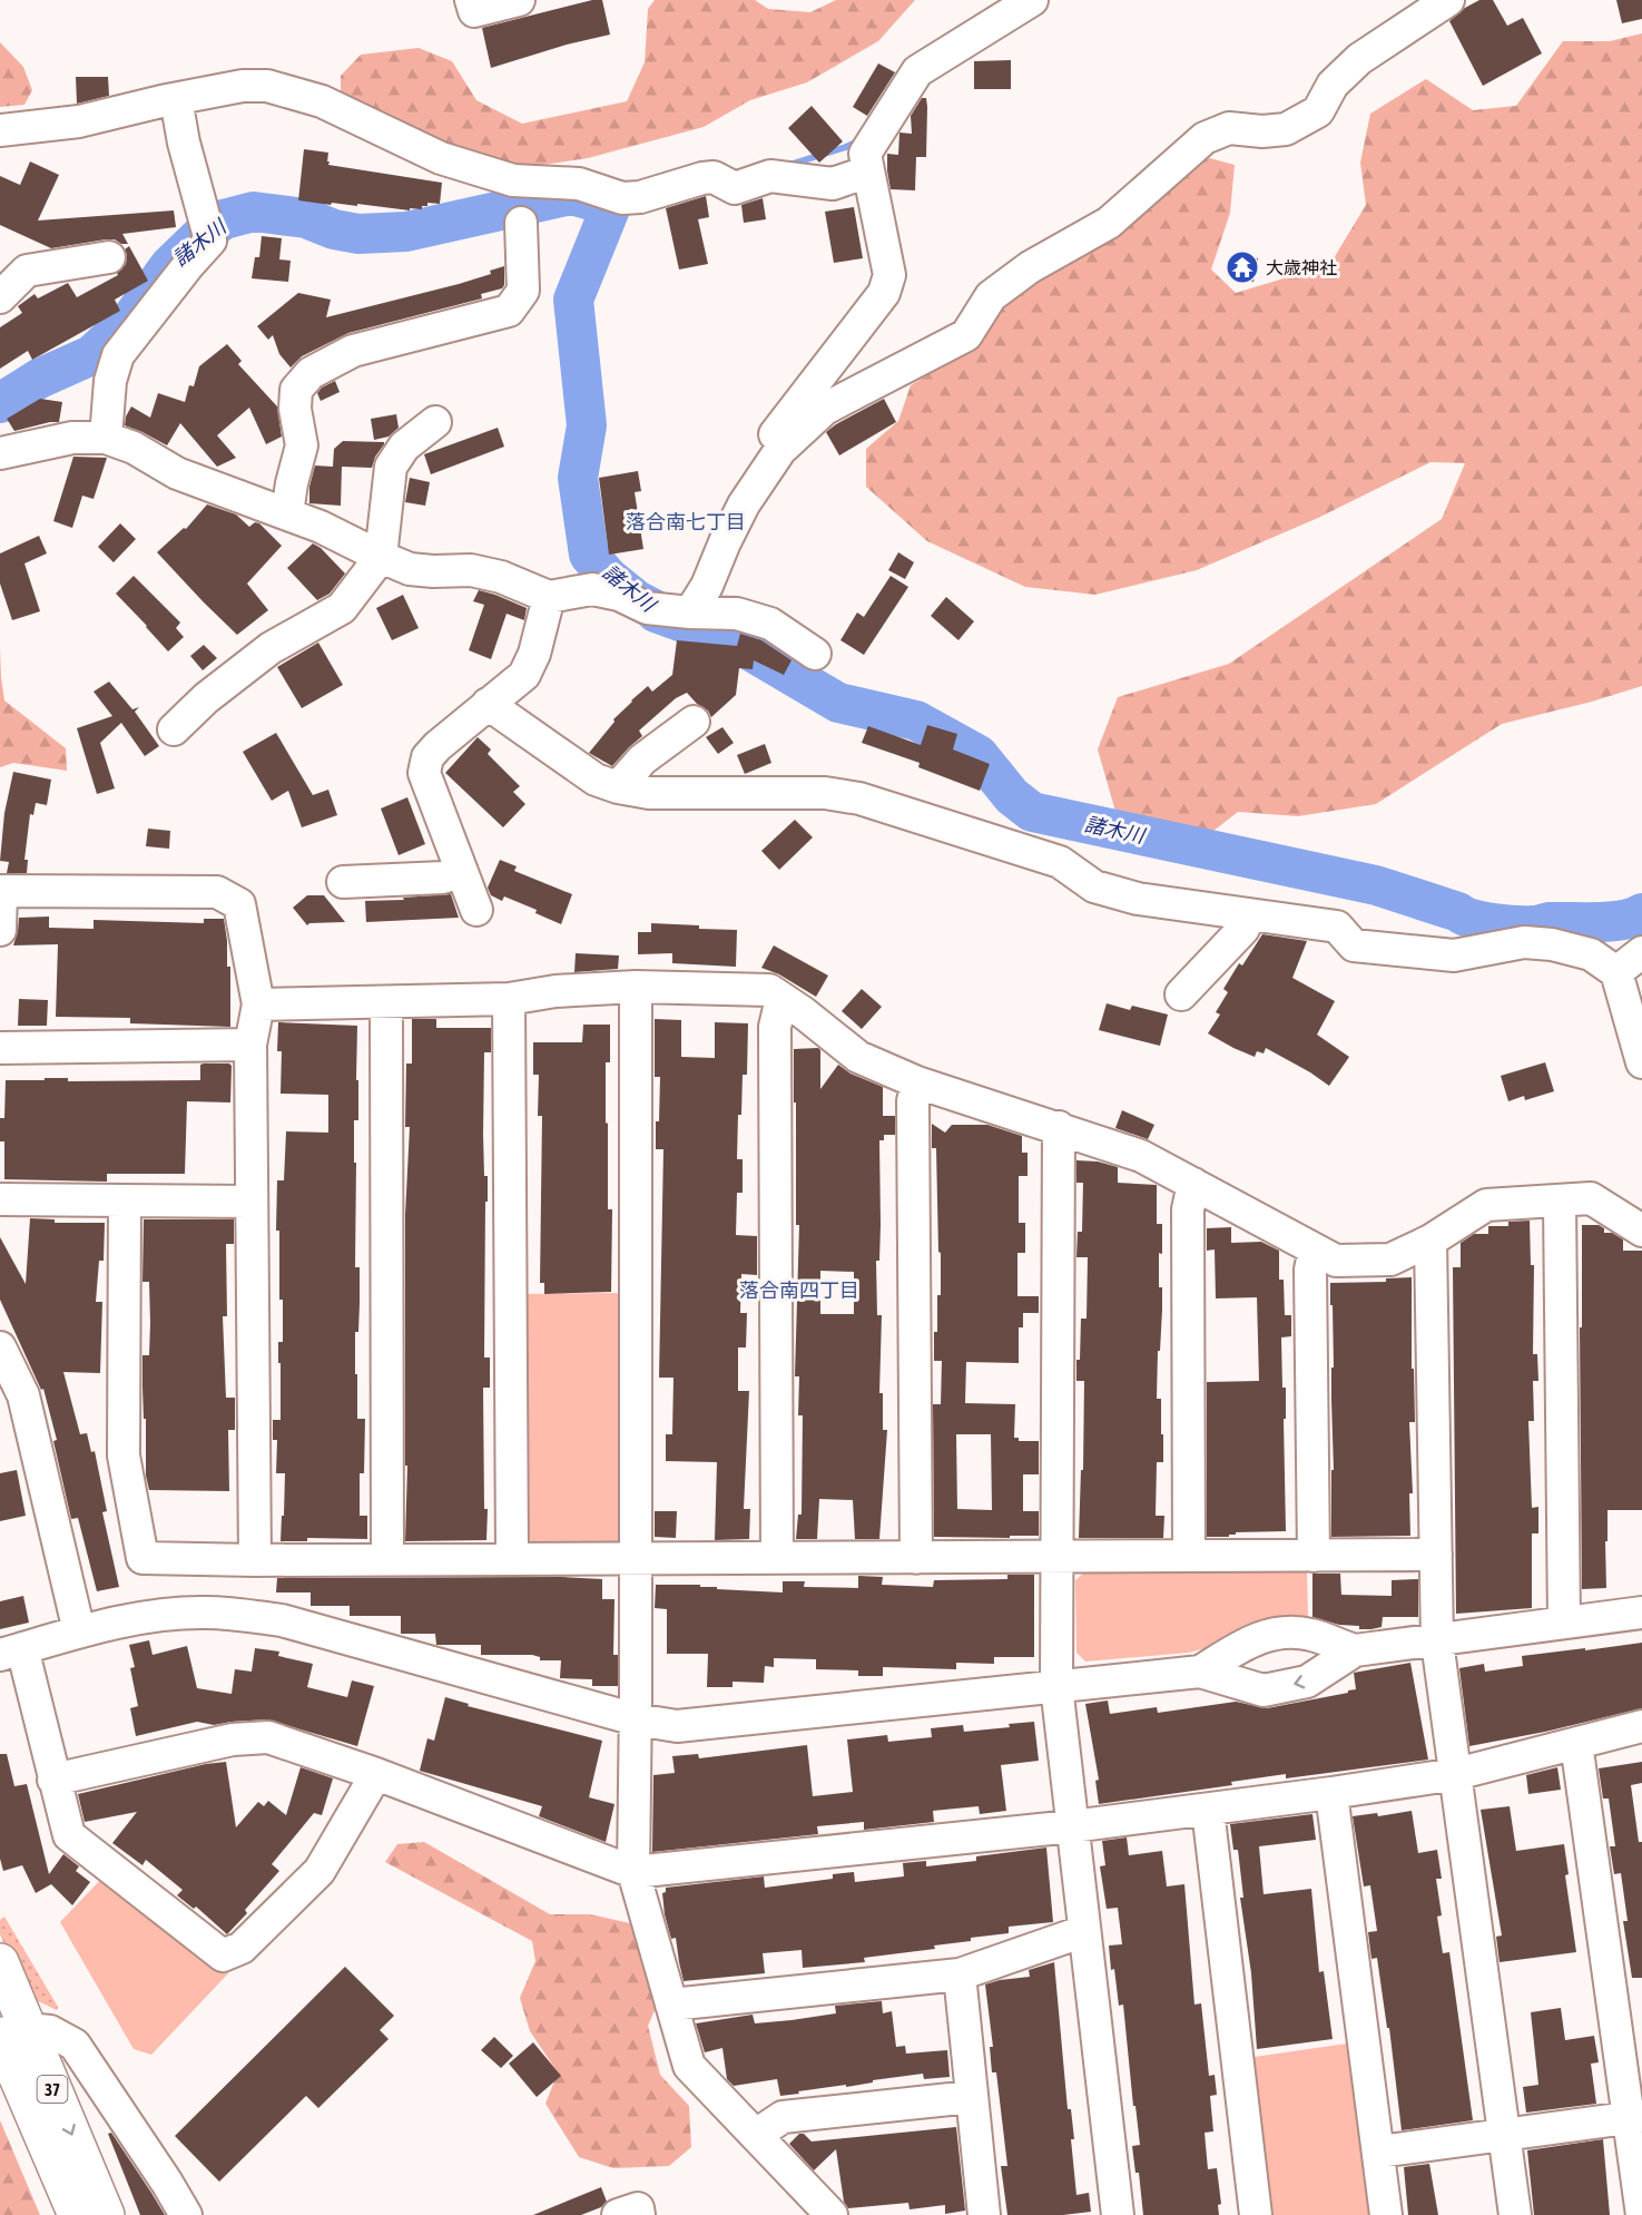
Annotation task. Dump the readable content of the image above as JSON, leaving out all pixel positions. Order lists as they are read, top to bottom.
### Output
{
  "streets": {
    "main road": ["37"]
  },
  "districts": ["落合南七丁目", "落合南四丁目"],
  "water": ["諸木川"],
  "places": {
    "temple": ["大歳神社"]
  }
}
